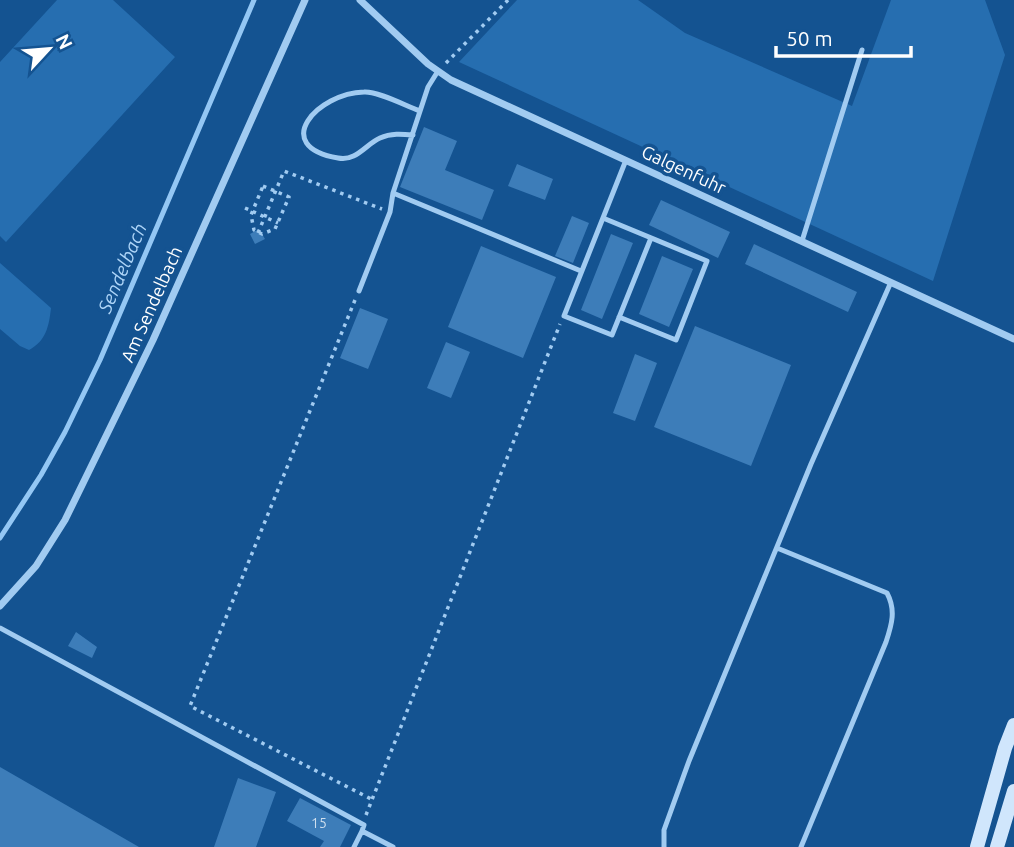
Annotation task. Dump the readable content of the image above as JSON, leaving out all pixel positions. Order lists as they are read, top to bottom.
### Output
{
  "streets": {
    "street": ["Galgenfuhr", "Am Sendelbach"]
  },
  "water": ["Sendelbach"],
  "house_numbers": ["15"],
  "scale_bar": "50 m",
  "north": "top right"
}
